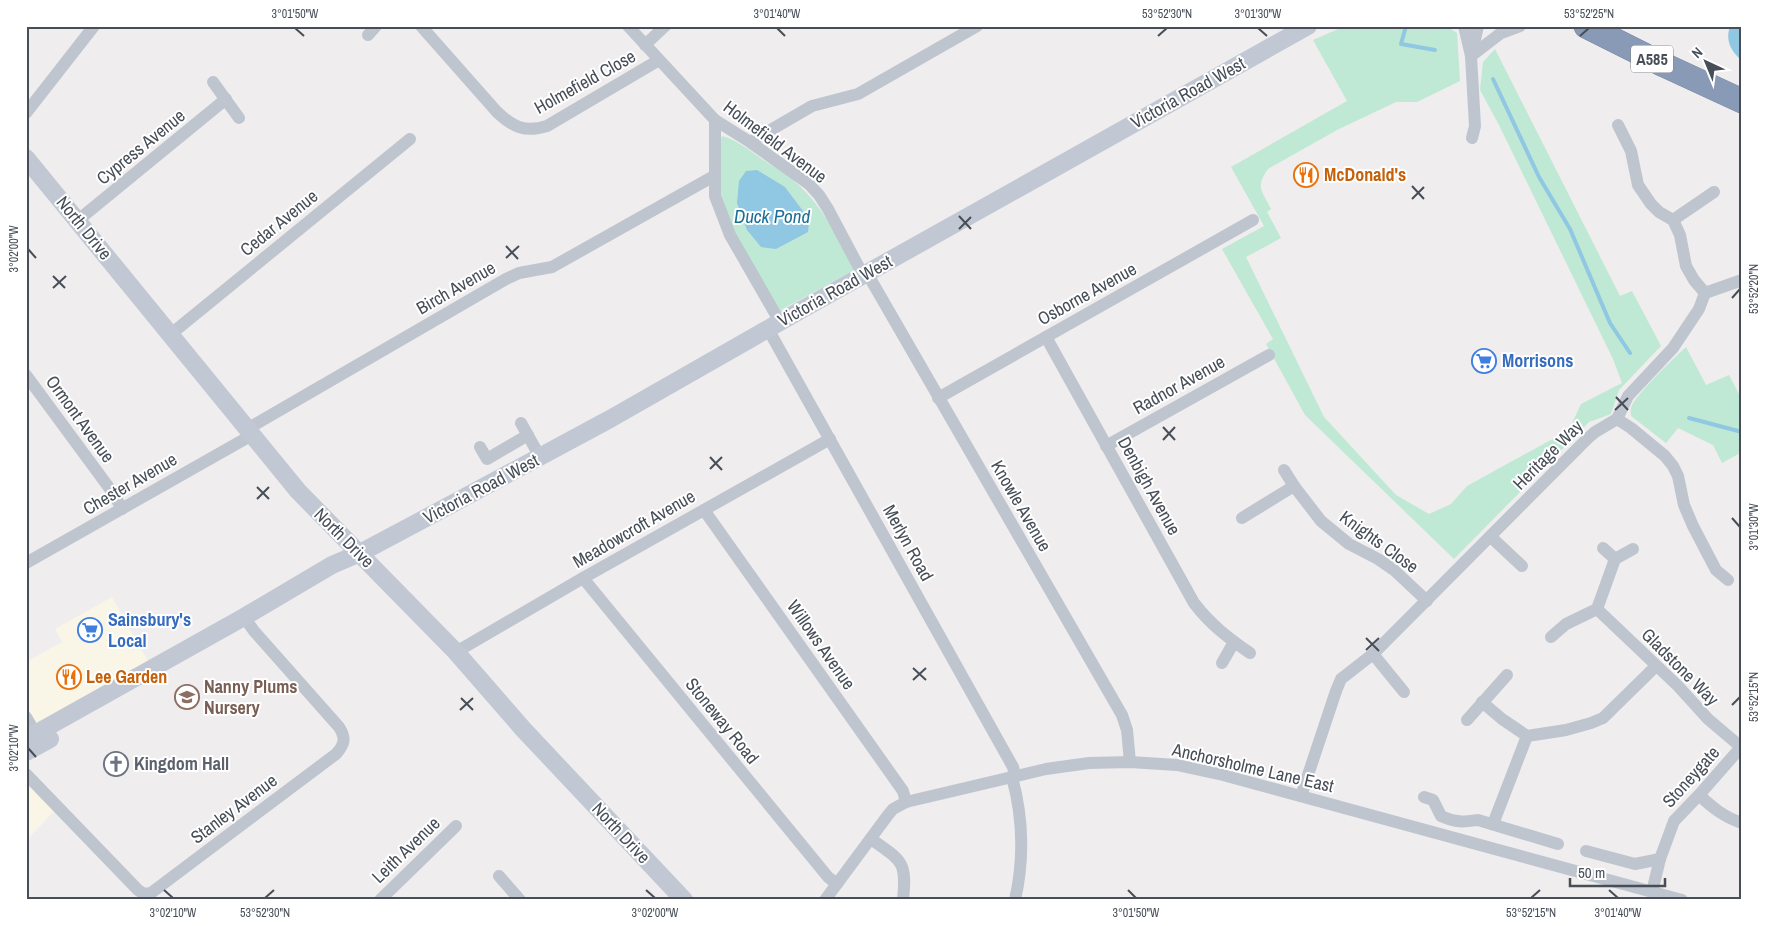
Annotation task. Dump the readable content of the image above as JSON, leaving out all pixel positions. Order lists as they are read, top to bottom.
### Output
{
  "streets": {
    "highway": ["A585"],
    "main road": ["Victoria Road West", "North Drive"],
    "street": [
      "Holmefield Close",
      "Holmefield Avenue",
      "Cypress Avenue",
      "Cedar Avenue",
      "Birch Avenue",
      "Osborne Avenue",
      "Radnor Avenue",
      "Ormont Avenue",
      "Heritage Way",
      "Chester Avenue",
      "Denbigh Avenue",
      "Knowle Avenue",
      "Meadowcroft Avenue",
      "Knights Close",
      "Merlyn Road",
      "Willows Avenue",
      "Gladstone Way",
      "Stoneway Road",
      "Anchorsholme Lane East",
      "Stoneygate",
      "Stanley Avenue",
      "Leith Avenue"
    ]
  },
  "crossings": [
    ["Holmefield Close", "Holmefield Avenue"],
    ["Victoria Road West", "Holmefield Avenue"],
    ["Victoria Road West", "North Drive"],
    ["Victoria Road West", "Knowle Avenue"],
    ["Victoria Road West", "Merlyn Road"],
    ["Victoria Road West", "Stanley Avenue"],
    ["Holmefield Avenue", "Knowle Avenue"],
    ["Holmefield Avenue", "Merlyn Road"],
    ["Cypress Avenue", "North Drive"],
    ["Cedar Avenue", "North Drive"],
    ["North Drive", "Birch Avenue"],
    ["North Drive", "Chester Avenue"],
    ["North Drive", "Meadowcroft Avenue"],
    ["Birch Avenue", "Chester Avenue"],
    ["Birch Avenue", "Merlyn Road"],
    ["Osborne Avenue", "Denbigh Avenue"],
    ["Osborne Avenue", "Knowle Avenue"],
    ["Radnor Avenue", "Denbigh Avenue"],
    ["Ormont Avenue", "Chester Avenue"],
    ["Heritage Way", "Knights Close"],
    ["Heritage Way", "Anchorsholme Lane East"],
    ["Knowle Avenue", "Anchorsholme Lane East"],
    ["Meadowcroft Avenue", "Merlyn Road"],
    ["Meadowcroft Avenue", "Willows Avenue"],
    ["Meadowcroft Avenue", "Stoneway Road"],
    ["Merlyn Road", "Anchorsholme Lane East"],
    ["Willows Avenue", "Anchorsholme Lane East"],
    ["Gladstone Way", "Stoneygate"],
    ["Stoneway Road", "Anchorsholme Lane East"],
    ["Anchorsholme Lane East", "Stoneygate"]
  ],
  "water": ["Duck Pond"],
  "places": {
    "restaurant": ["McDonald's", "Lee Garden"],
    "supermarket": ["Morrisons", "Sainsbury's Local"],
    "school or university": ["Nanny Plums Nursery"],
    "church": ["Kingdom Hall"]
  },
  "scale_bar": "50 m",
  "north": "top left",
  "coordinates": [
    "3°01'50\"W",
    "3°01'40\"W",
    "53°52'30\"N",
    "3°01'30\"W",
    "53°52'25\"N",
    "3°02'00\"W",
    "53°52'20\"N",
    "53°52'15\"N",
    "3°02'10\"W"
  ]
}
